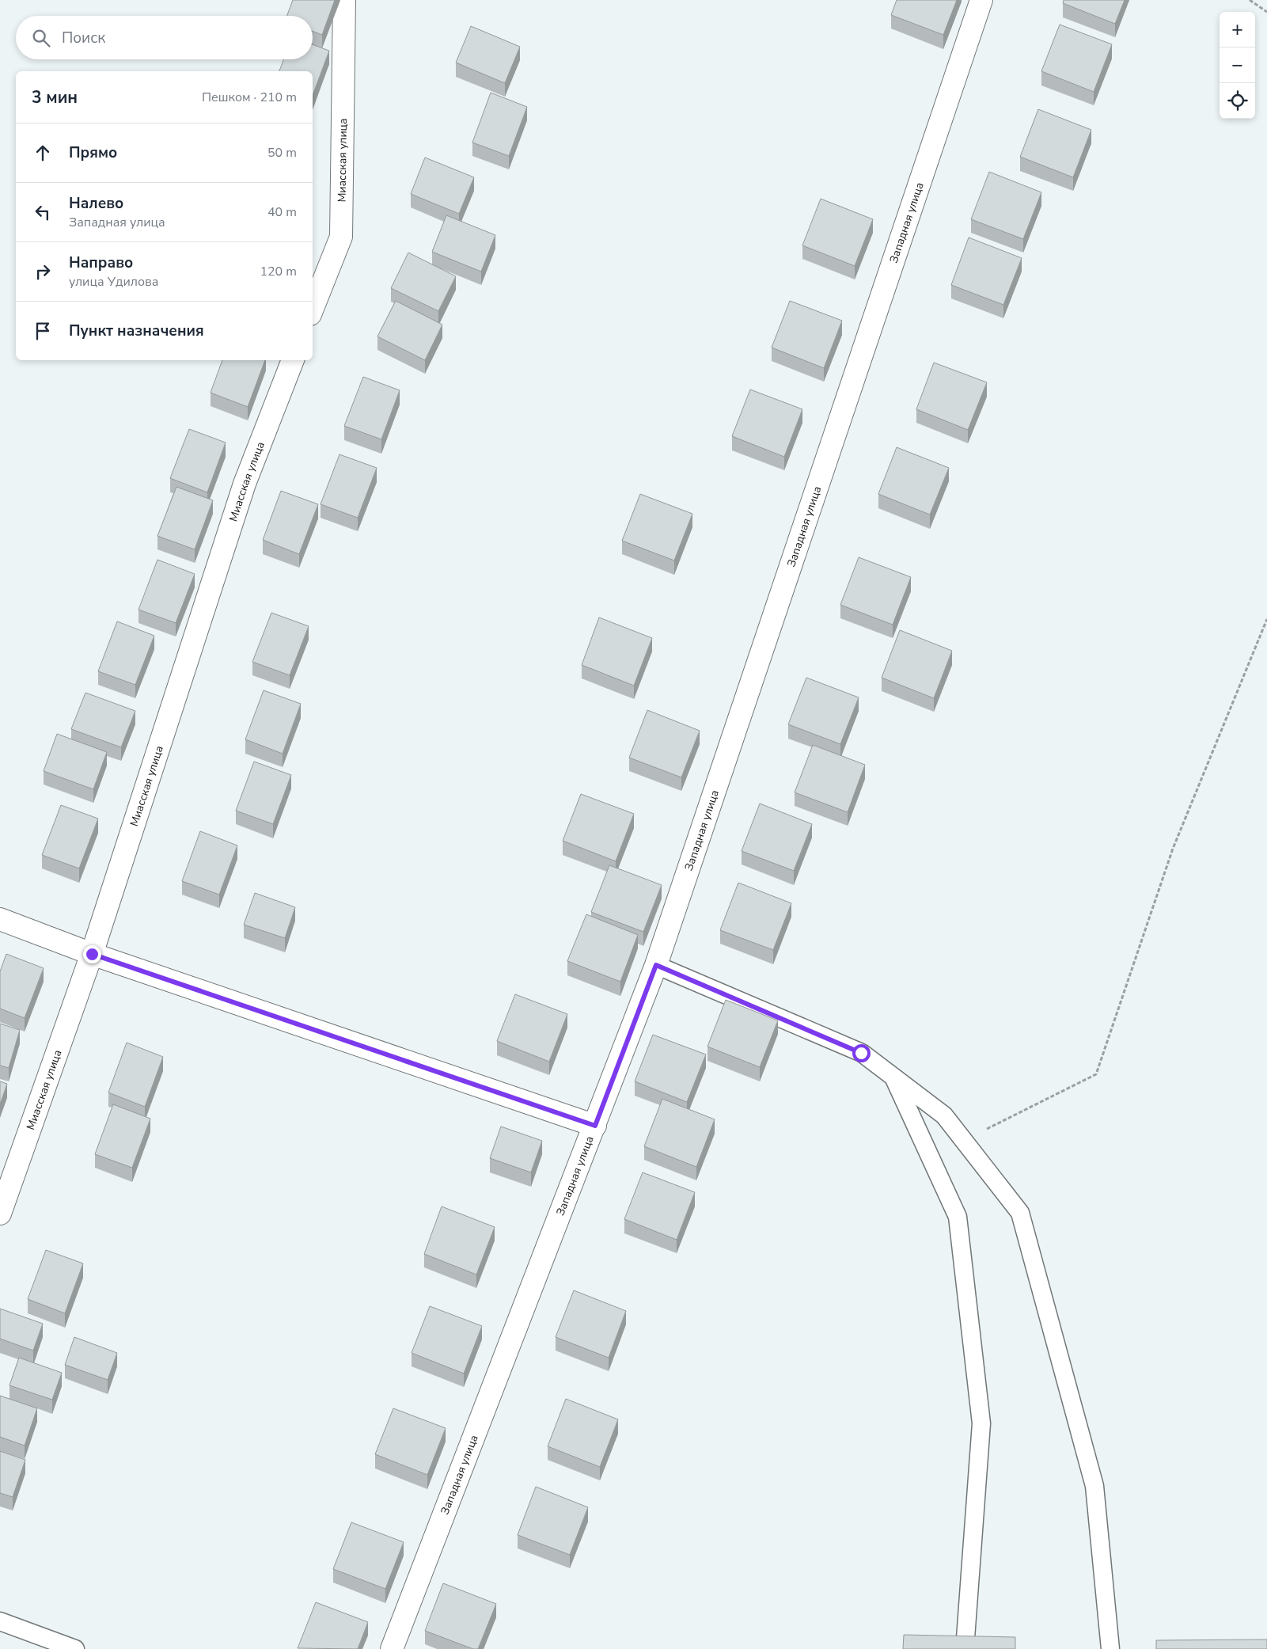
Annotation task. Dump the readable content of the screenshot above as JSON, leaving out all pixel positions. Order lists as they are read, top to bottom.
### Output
{
  "streets": {
    "street": ["Миасская улица", "Западная улица"]
  },
  "page": {
    "map_buttons": ["+", "−"],
    "search": "Поиск",
    "heading": ["3 мин", "Пешком · 210 m"],
    "list": [
      ["Прямо", "50 m"],
      ["Налево", "Западная улица", "40 m"],
      ["Направо", "улица Удилова", "120 m"],
      "Пункт назначения"
    ]
  }
}
